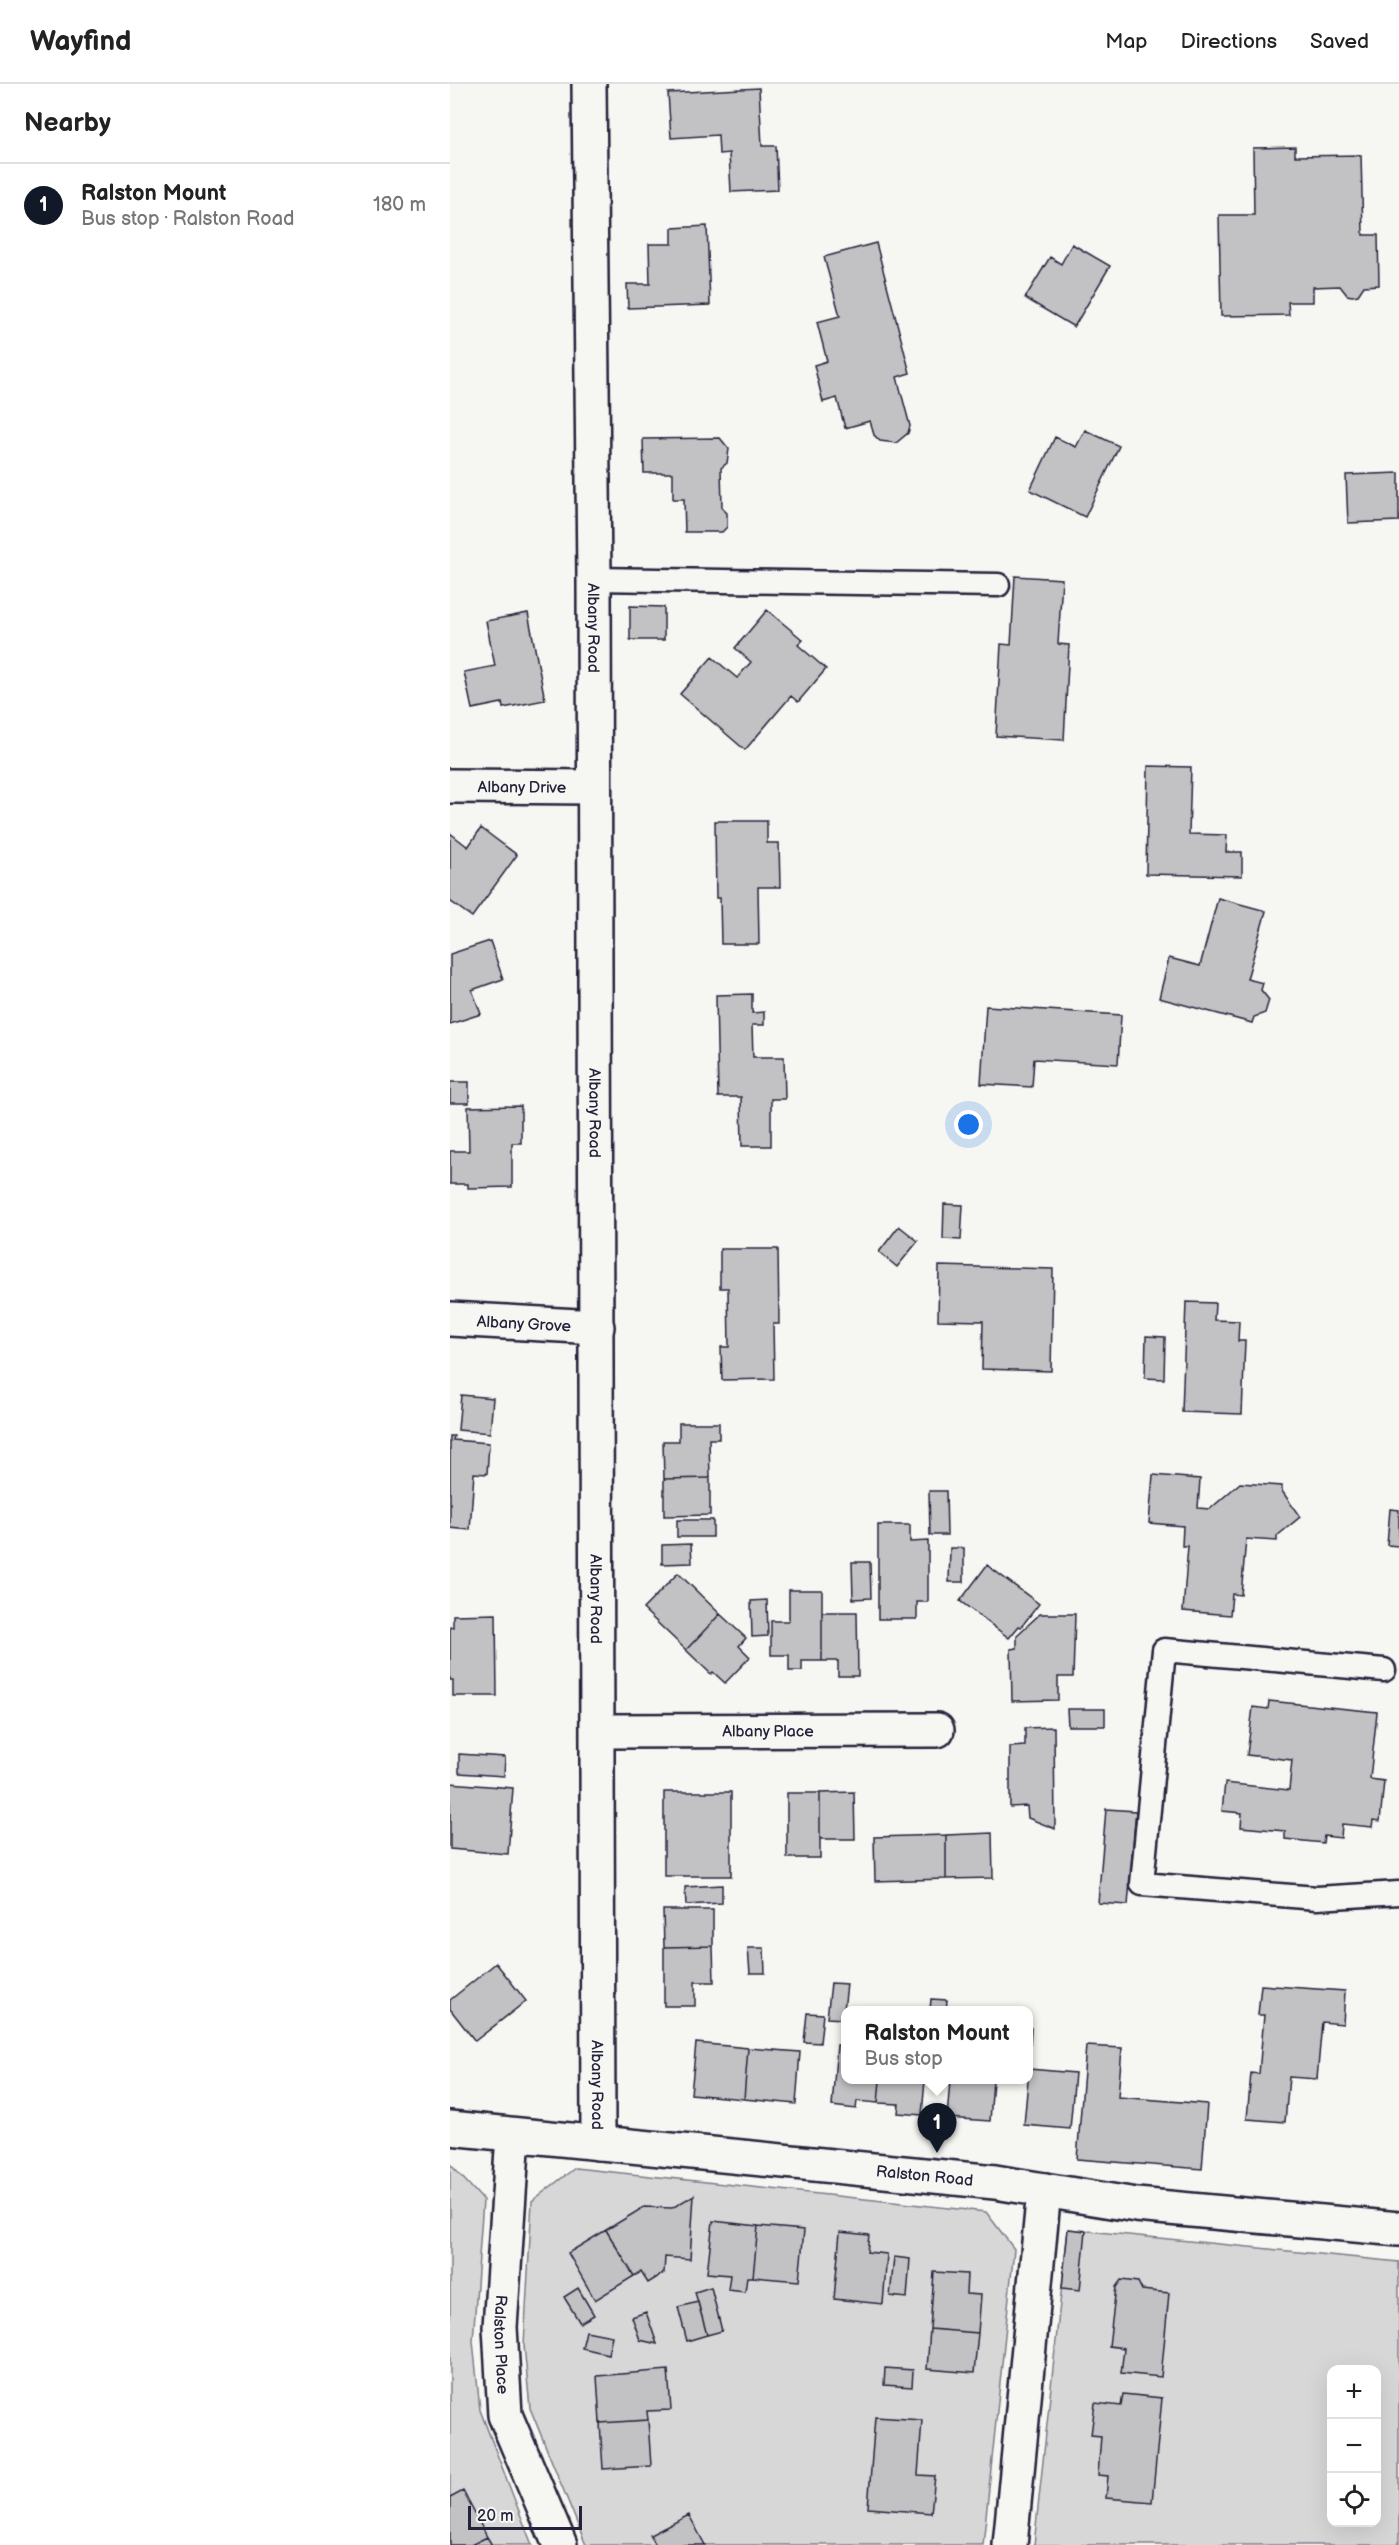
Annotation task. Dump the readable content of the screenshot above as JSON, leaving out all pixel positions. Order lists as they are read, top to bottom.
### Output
{
  "streets": {
    "street": [
      "Albany Road",
      "Albany Drive",
      "Albany Grove",
      "Albany Place",
      "Ralston Road",
      "Ralston Place"
    ]
  },
  "crossings": [
    ["Albany Road", "Albany Drive"],
    ["Albany Road", "Albany Grove"],
    ["Albany Road", "Albany Place"],
    ["Albany Road", "Ralston Road"],
    ["Ralston Road", "Ralston Place"]
  ],
  "scale_bar": "20 m",
  "page": {
    "header": "Wayfind",
    "nav": ["Map", "Directions", "Saved"],
    "heading": "Nearby",
    "list": [
      {
        "mark": "1",
        "name": "Ralston Mount",
        "note": "Bus stop · Ralston Road",
        "value": "180 m"
      }
    ],
    "popup": ["Ralston Mount", "Bus stop"],
    "pins": "1",
    "map_buttons": ["+", "−"],
    "scale": "20 m"
  }
}
